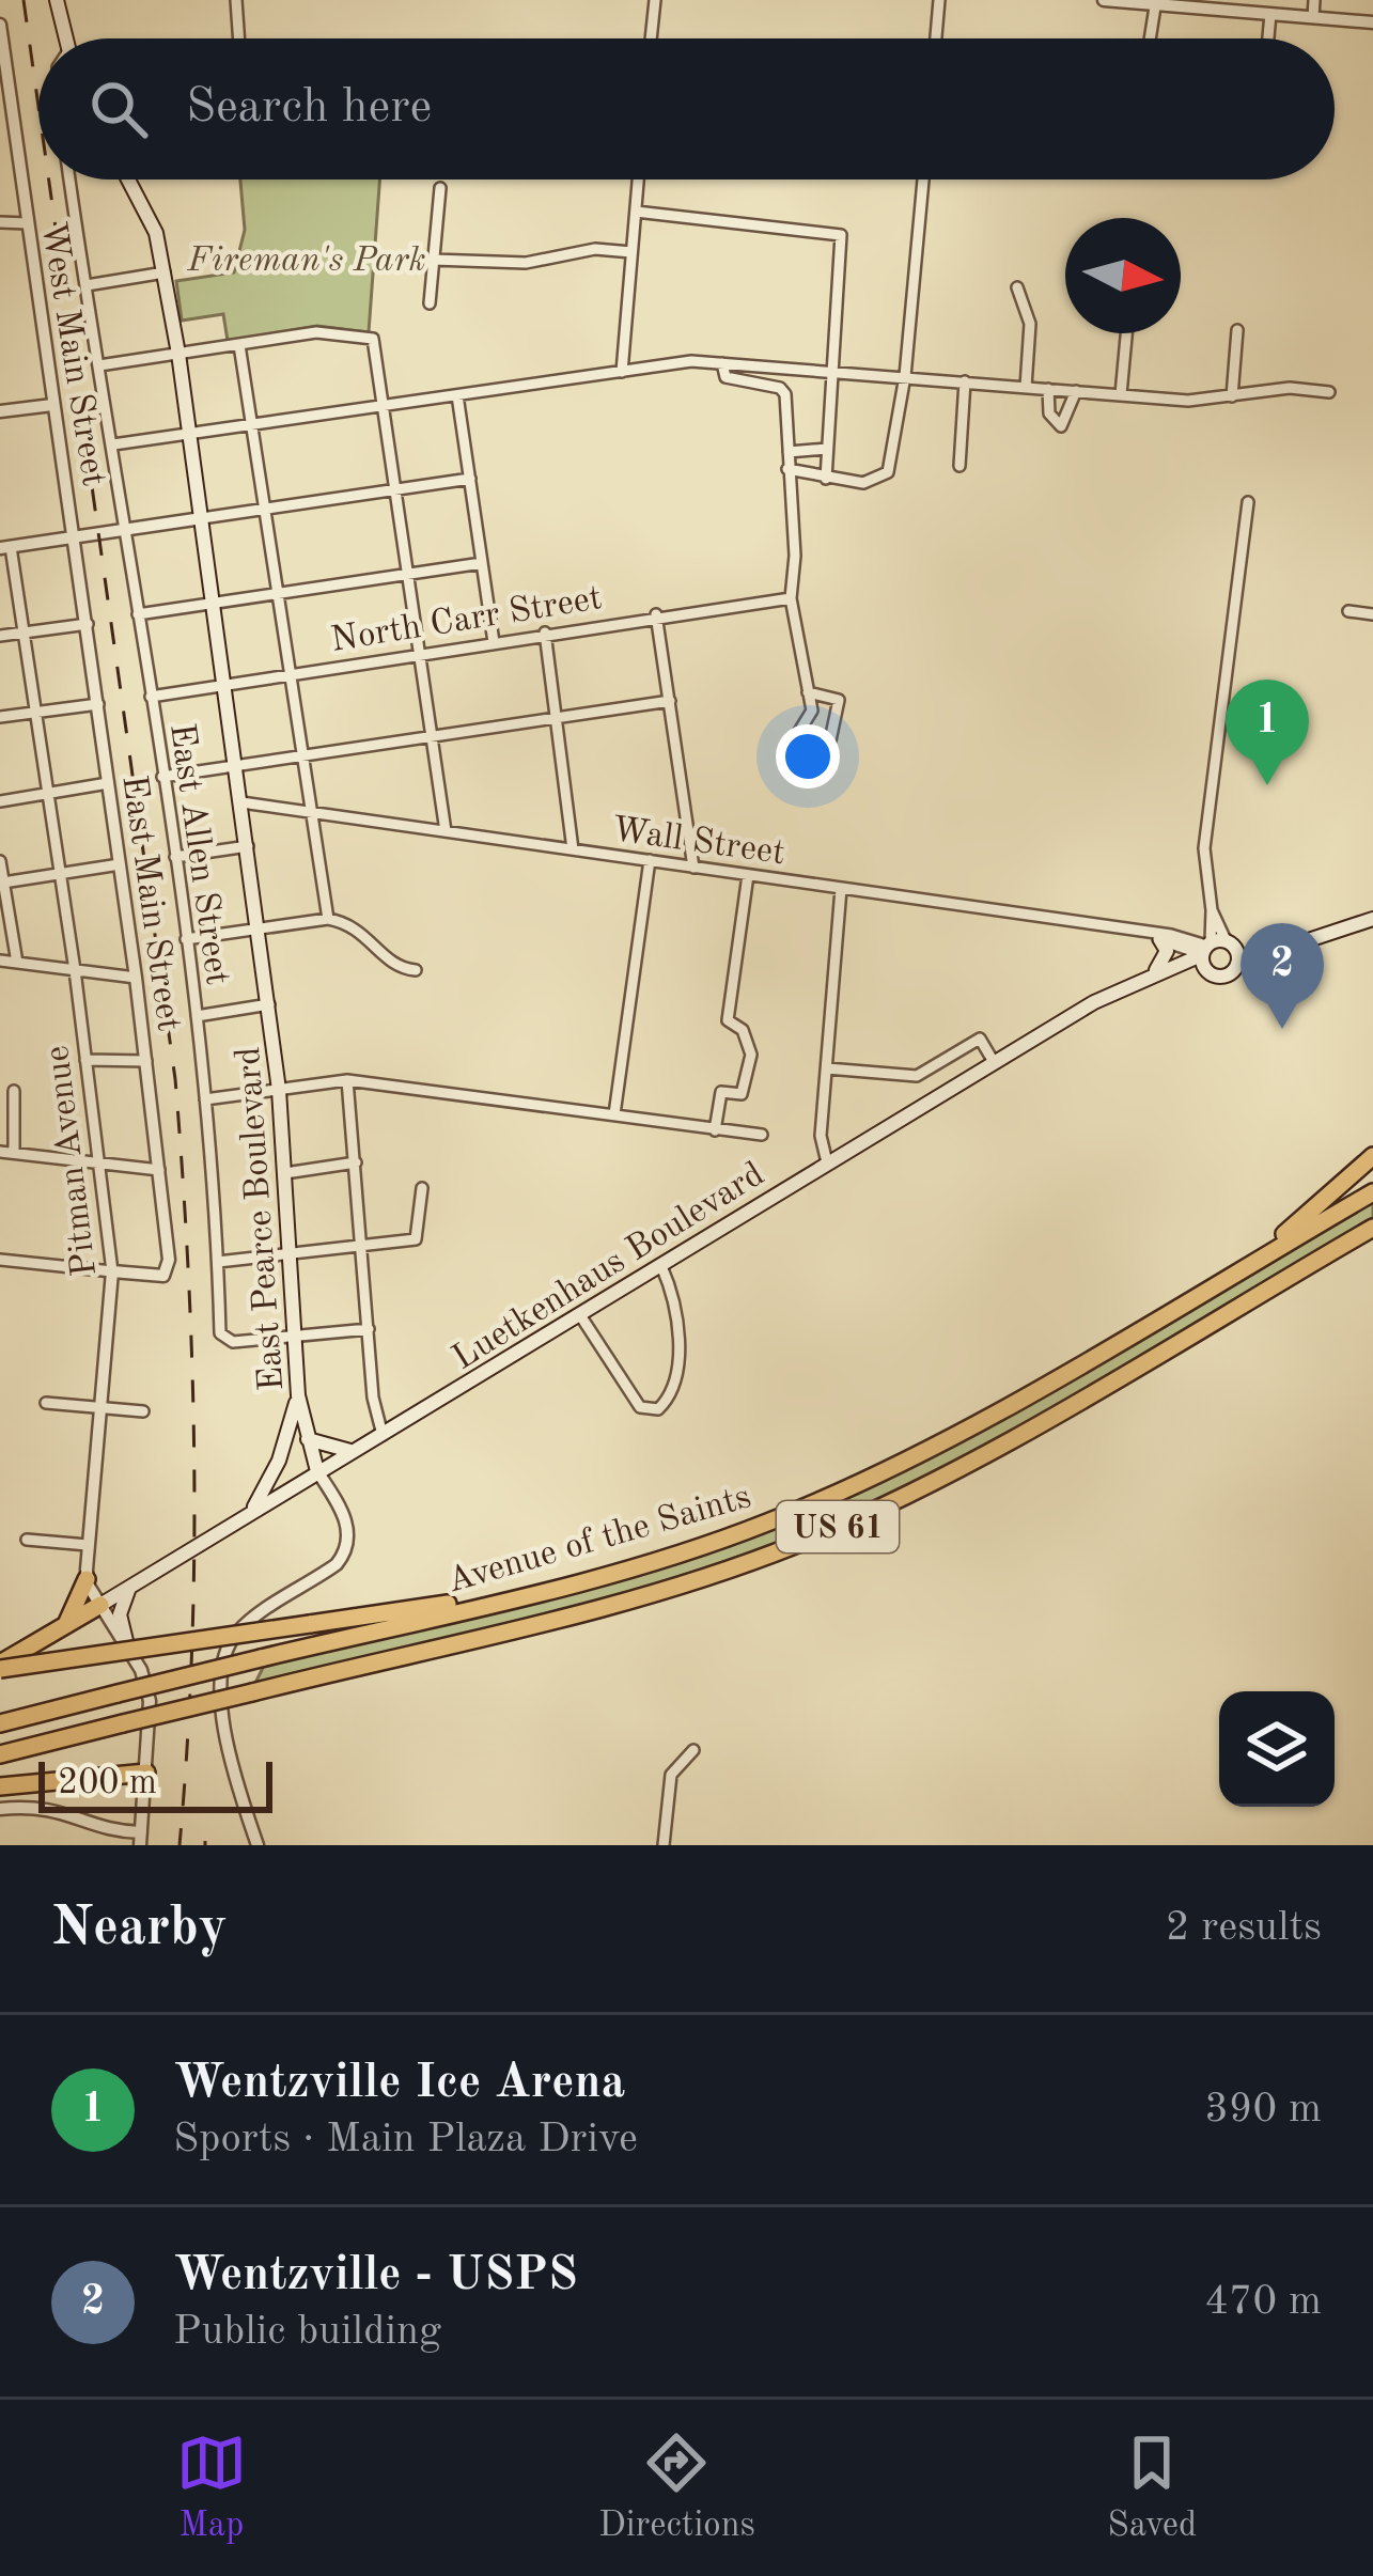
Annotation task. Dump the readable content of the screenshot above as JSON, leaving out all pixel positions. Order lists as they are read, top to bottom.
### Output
{
  "streets": {
    "highway": ["US 61", "Avenue of the Saints"],
    "main road": ["East Pearce Boulevard", "Luetkenhaus Boulevard"],
    "street": [
      "West Main Street",
      "North Carr Street",
      "Wall Street",
      "East Allen Street",
      "East Main Street",
      "Pitman Avenue"
    ]
  },
  "crossings": [
    ["West Main Street", "East Main Street"],
    ["North Carr Street", "East Allen Street"],
    ["North Carr Street", "East Pearce Boulevard"],
    ["Wall Street", "East Pearce Boulevard"],
    ["Wall Street", "Luetkenhaus Boulevard"],
    ["East Allen Street", "East Pearce Boulevard"],
    ["East Main Street", "Pitman Avenue"],
    ["East Pearce Boulevard", "Luetkenhaus Boulevard"]
  ],
  "parks": ["Fireman's Park"],
  "scale_bar": "200 m",
  "north": "right",
  "page": {
    "search": "Search here",
    "pins": ["1", "2"],
    "scale": "200 m",
    "heading": ["Nearby", "2 results"],
    "list": [
      {
        "mark": "1",
        "name": "Wentzville Ice Arena",
        "note": "Sports · Main Plaza Drive",
        "value": "390 m"
      },
      {
        "mark": "2",
        "name": "Wentzville - USPS",
        "note": "Public building",
        "value": "470 m"
      }
    ],
    "nav": ["Map", "Directions", "Saved"]
  }
}
